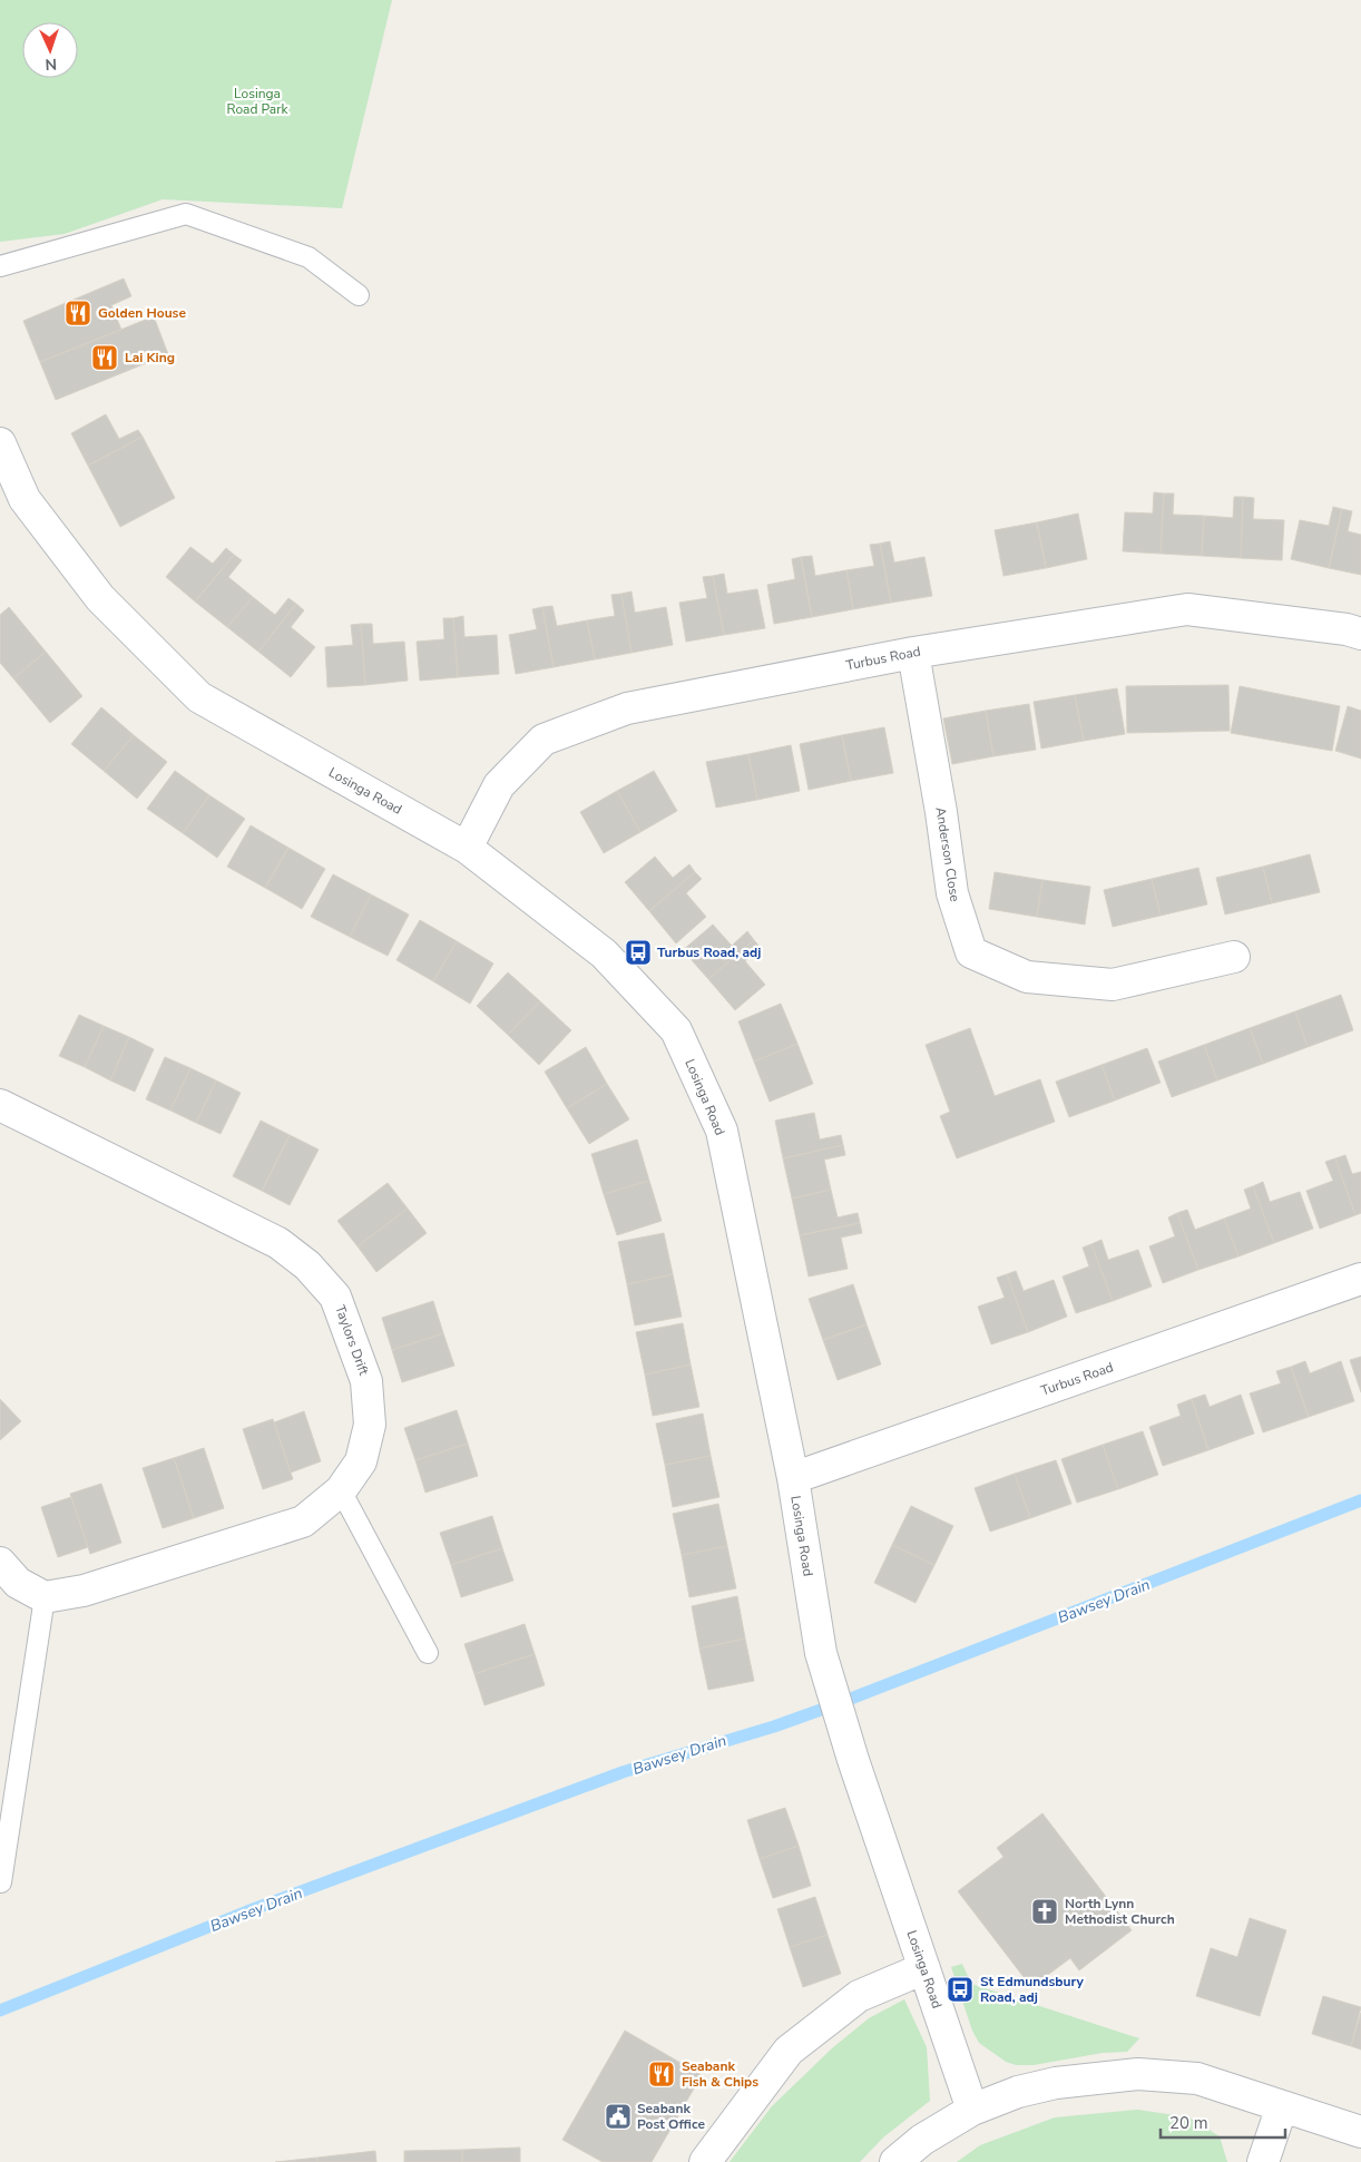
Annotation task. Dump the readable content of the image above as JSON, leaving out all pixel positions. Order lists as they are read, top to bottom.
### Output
{
  "streets": {
    "street": [
      "Turbus Road",
      "Losinga Road",
      "Anderson Close",
      "Taylors Drift"
    ]
  },
  "crossings": [
    ["Turbus Road", "Losinga Road"],
    ["Turbus Road", "Anderson Close"]
  ],
  "water": ["Bawsey Drain"],
  "parks": ["Losinga Road Park"],
  "places": {
    "restaurant": ["Golden House", "Lai King", "Seabank Fish & Chips"],
    "bus stop": ["Turbus Road, adj", "St Edmundsbury Road, adj"],
    "church": ["North Lynn Methodist Church"],
    "public building": ["Seabank Post Office"]
  },
  "scale_bar": "20 m",
  "north": "bottom"
}
